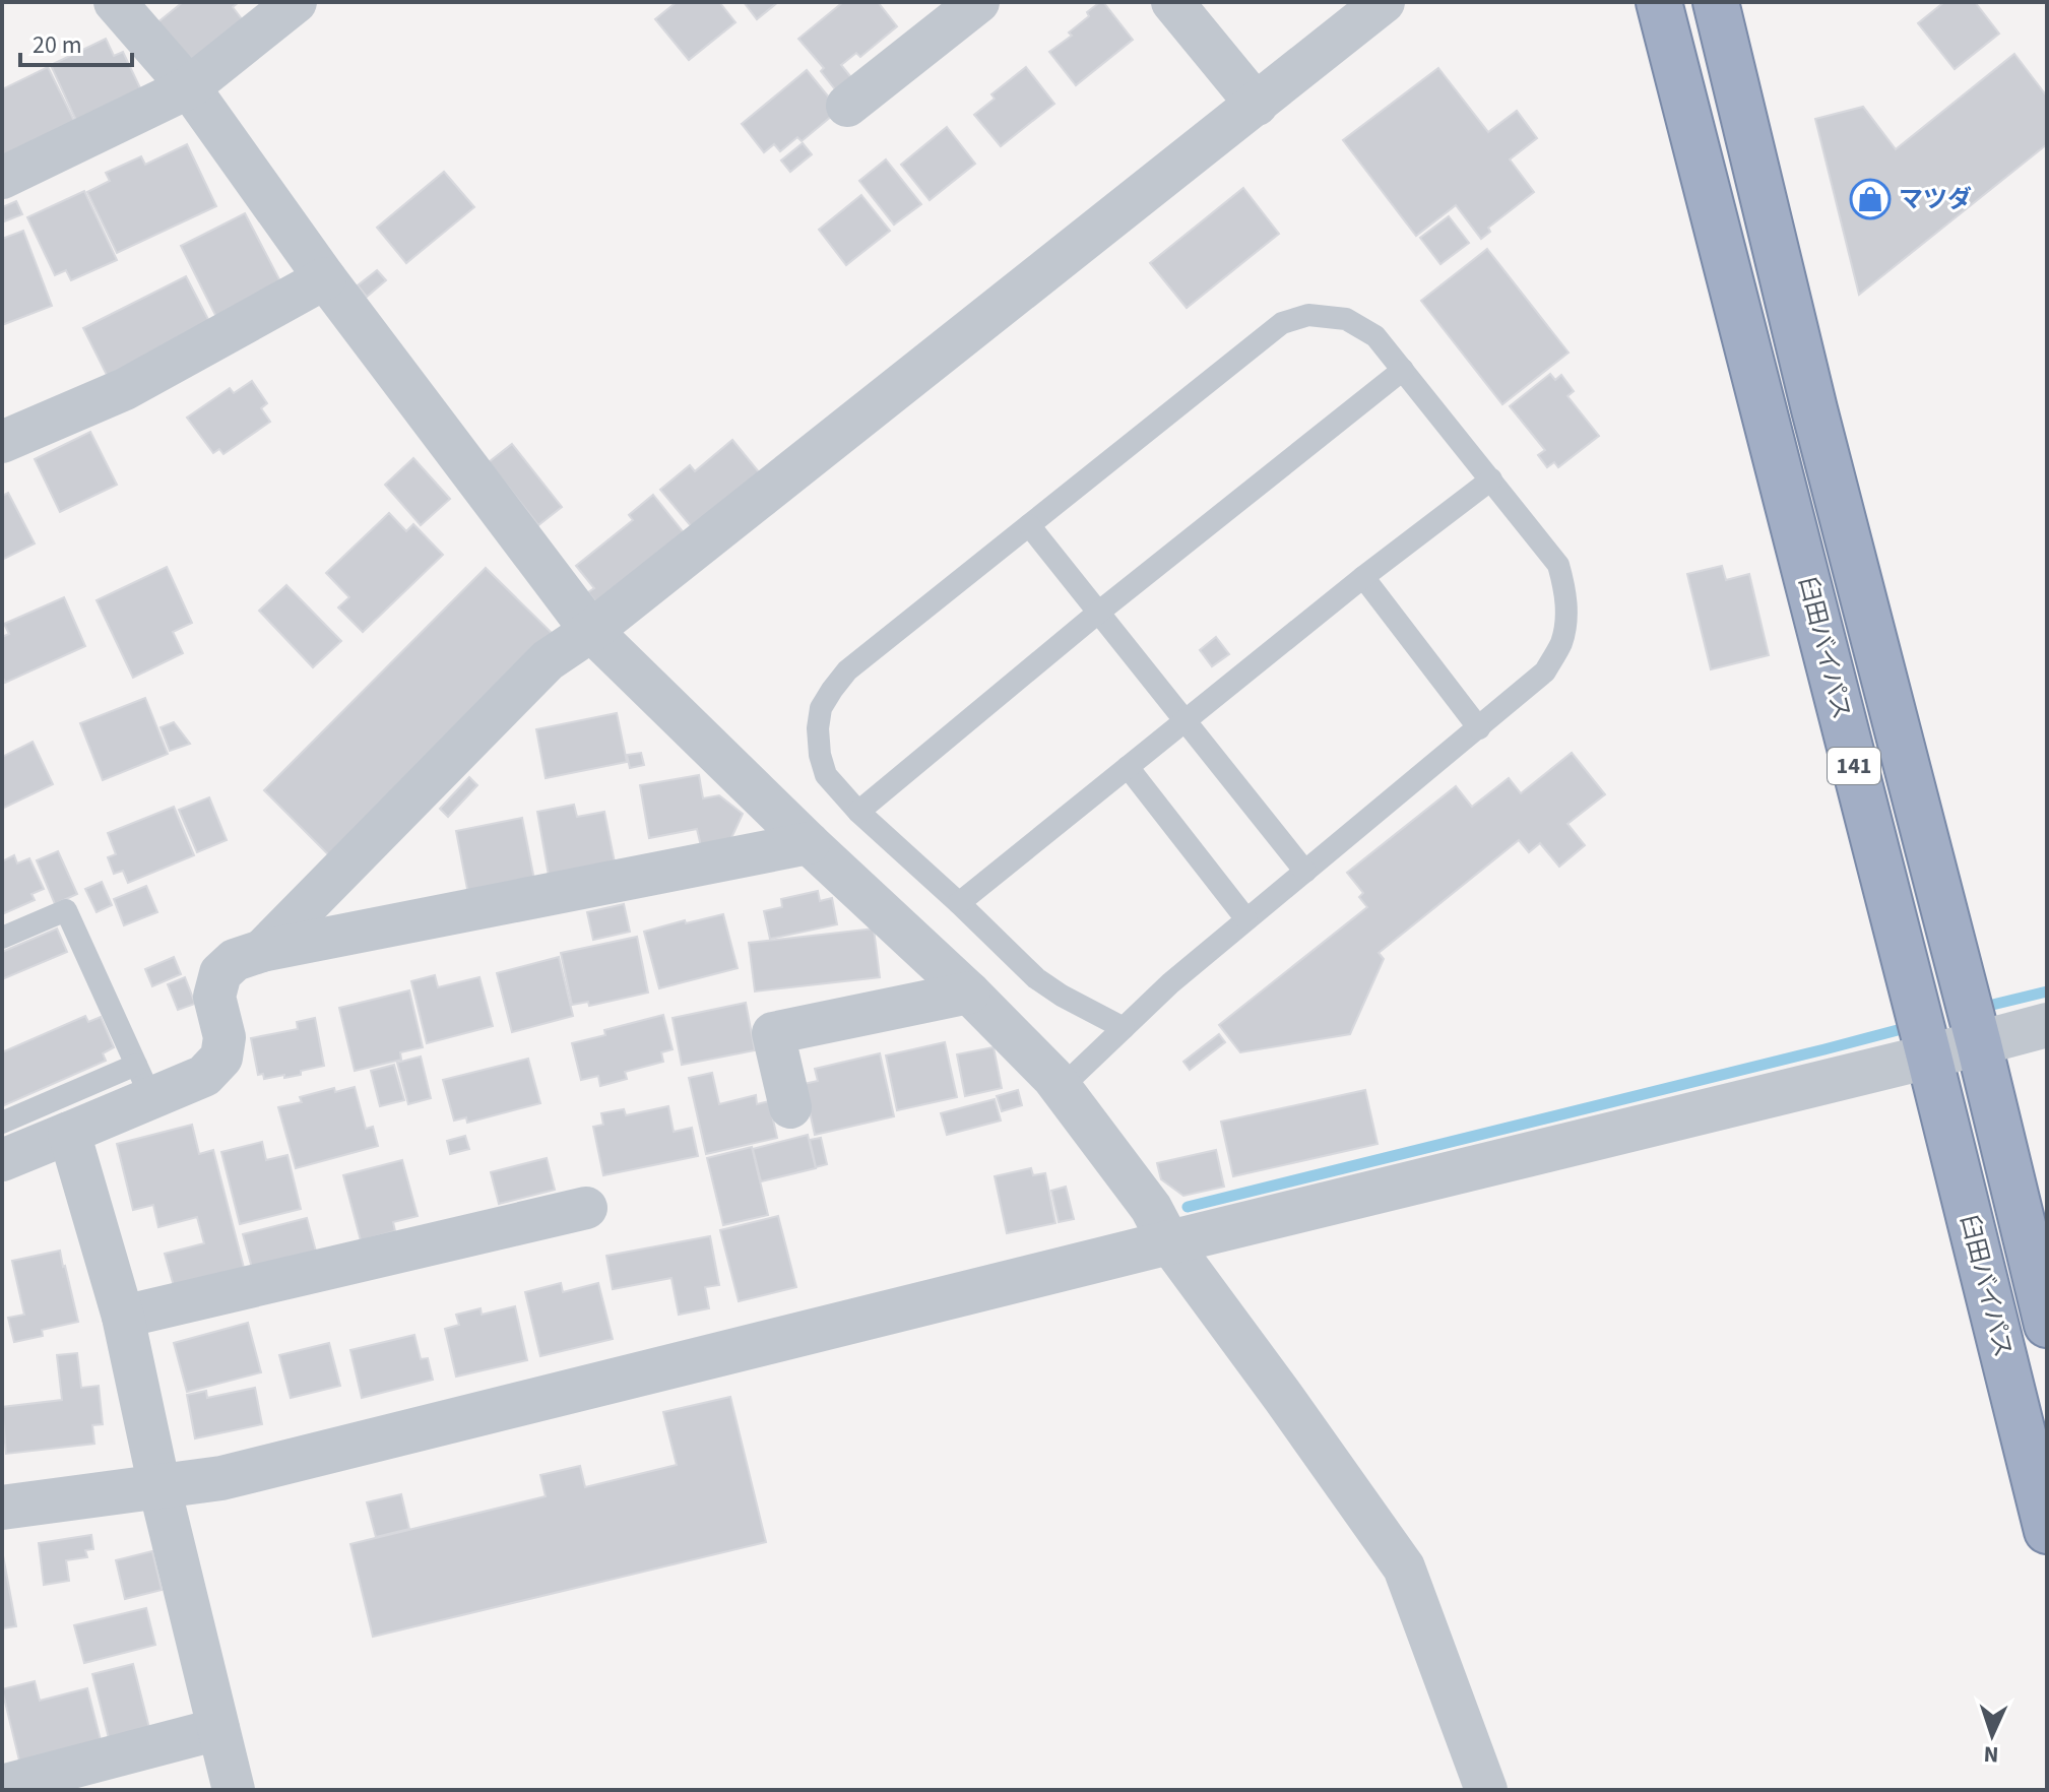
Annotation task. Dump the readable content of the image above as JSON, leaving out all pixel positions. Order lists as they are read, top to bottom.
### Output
{
  "streets": {
    "highway": ["臼田バイパス", "141"]
  },
  "places": {
    "shop": ["マツダ"]
  },
  "scale_bar": "20 m",
  "north": "bottom"
}
